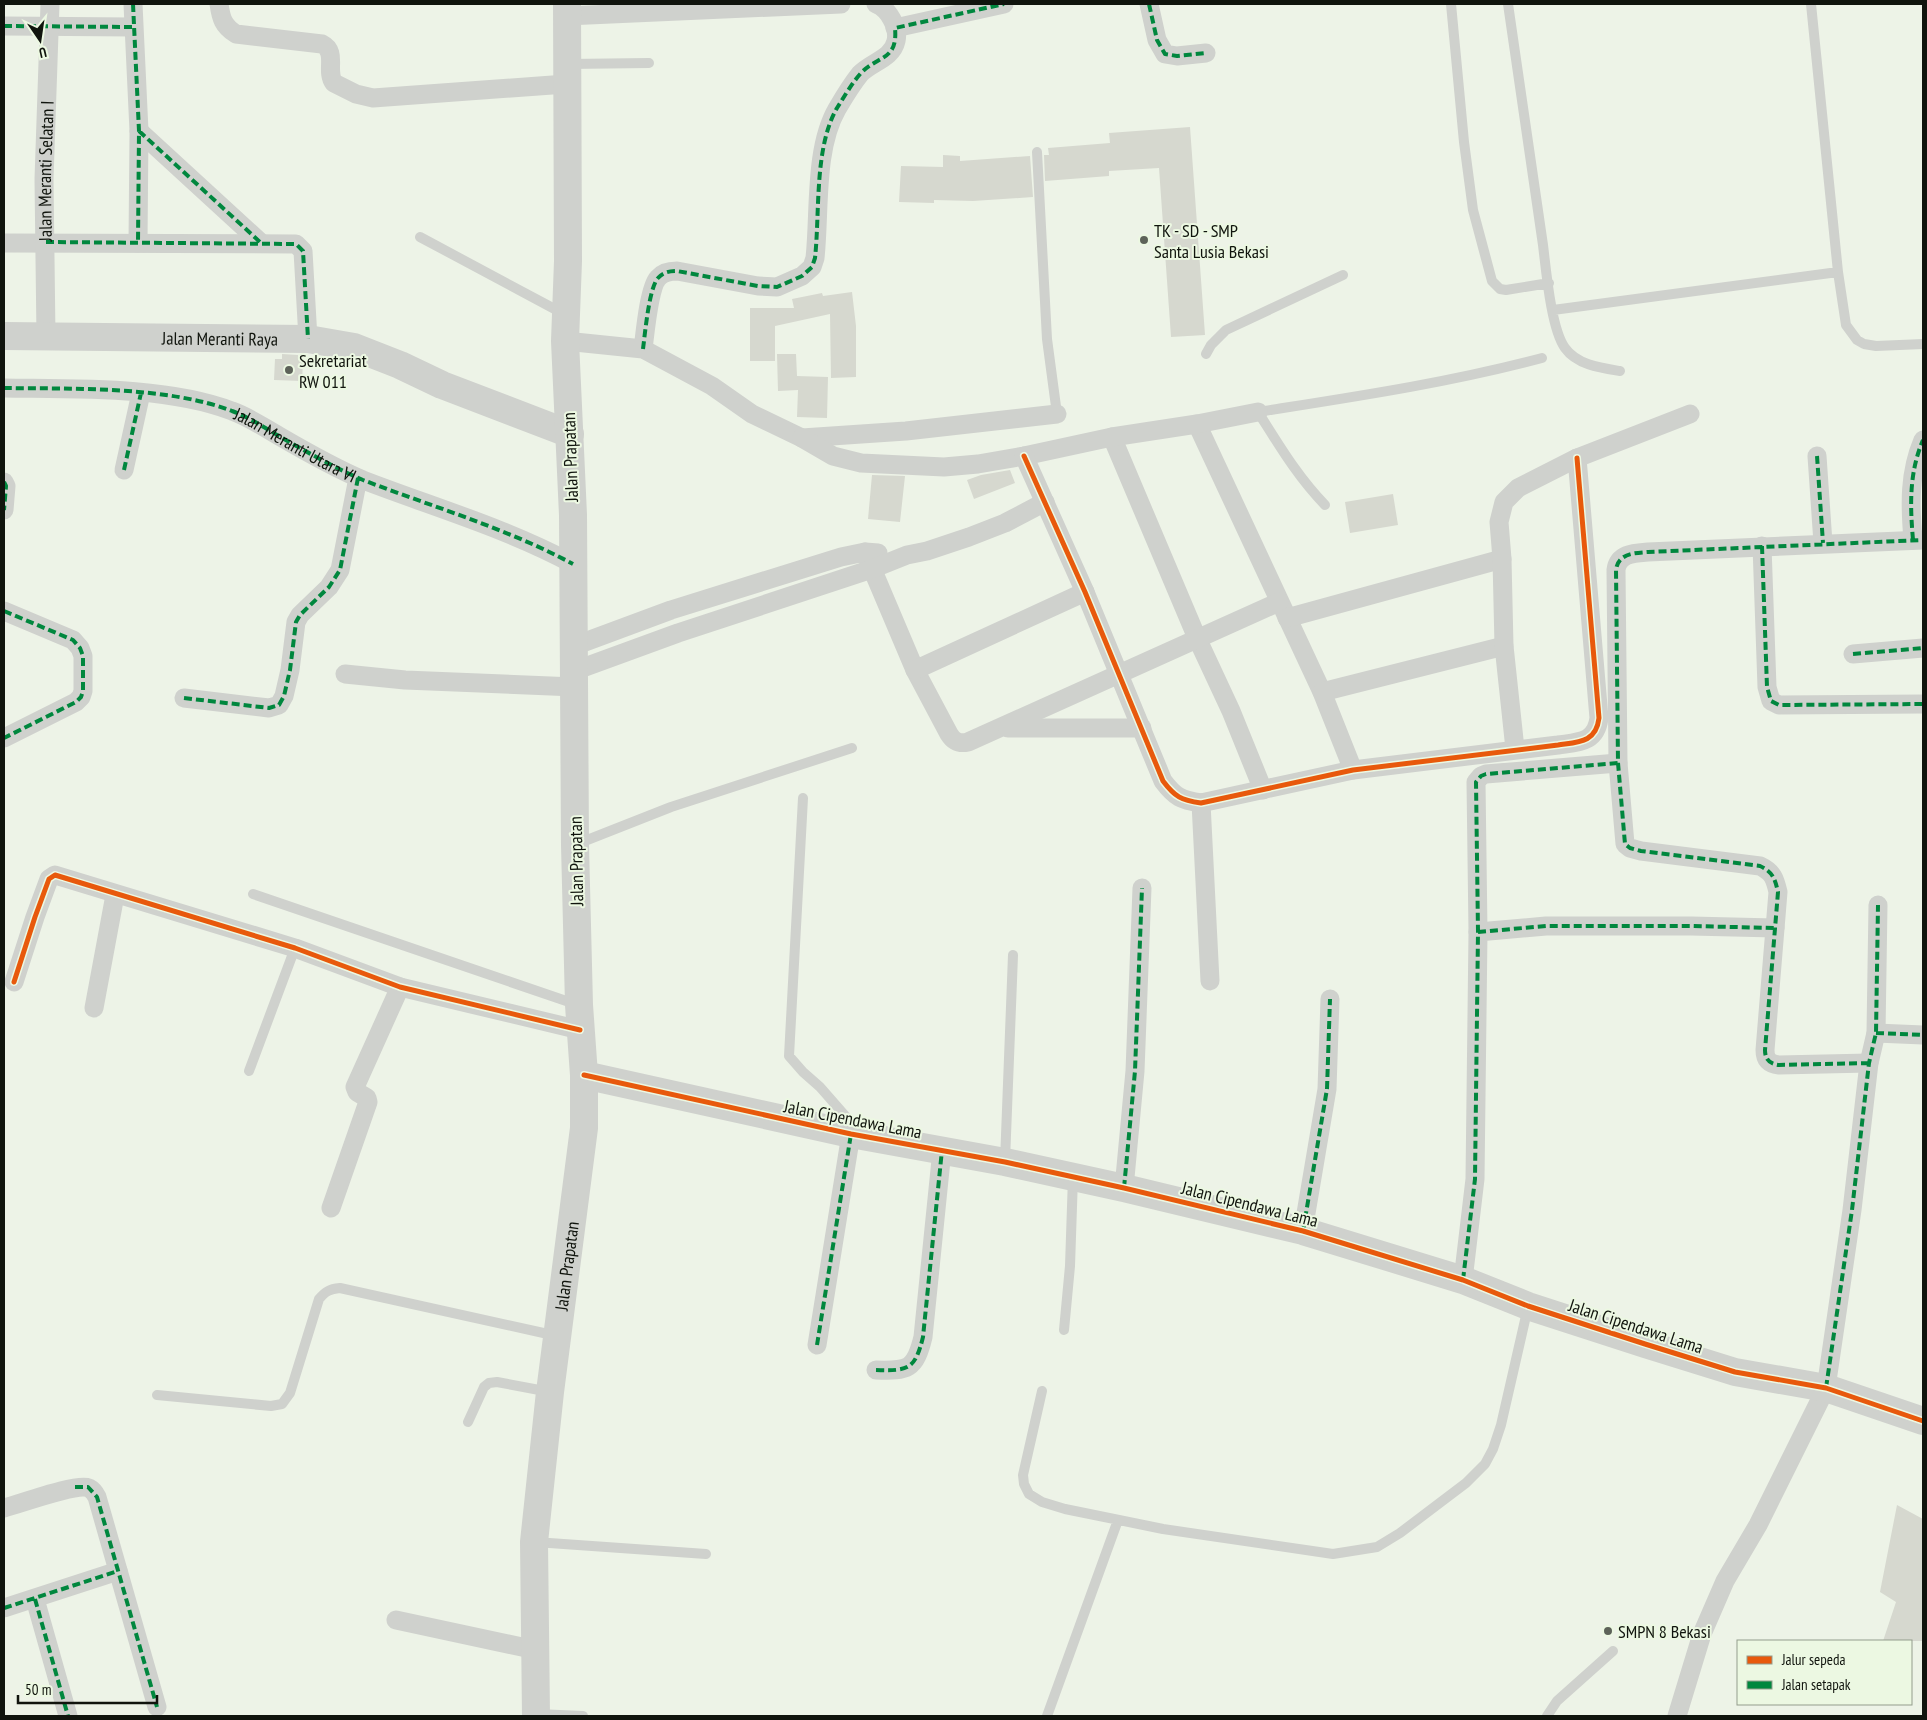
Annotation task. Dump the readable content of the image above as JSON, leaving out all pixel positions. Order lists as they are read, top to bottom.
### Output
{
  "streets": {
    "street": [
      "Jalan Meranti Selatan I",
      "Jalan Meranti Raya",
      "Jalan Meranti Utara VI",
      "Jalan Prapatan",
      "Jalan Cipendawa Lama"
    ]
  },
  "crossings": [
    ["Jalan Meranti Selatan I", "Jalan Meranti Raya"],
    ["Jalan Meranti Raya", "Jalan Prapatan"],
    ["Jalan Meranti Utara VI", "Jalan Prapatan"],
    ["Jalan Prapatan", "Jalan Cipendawa Lama"]
  ],
  "places": ["TK - SD - SMP Santa Lusia Bekasi", "Sekretariat RW 011", "SMPN 8 Bekasi"],
  "legend": ["Jalur sepeda", "Jalan setapak"],
  "scale_bar": "50 m",
  "north": "bottom"
}
